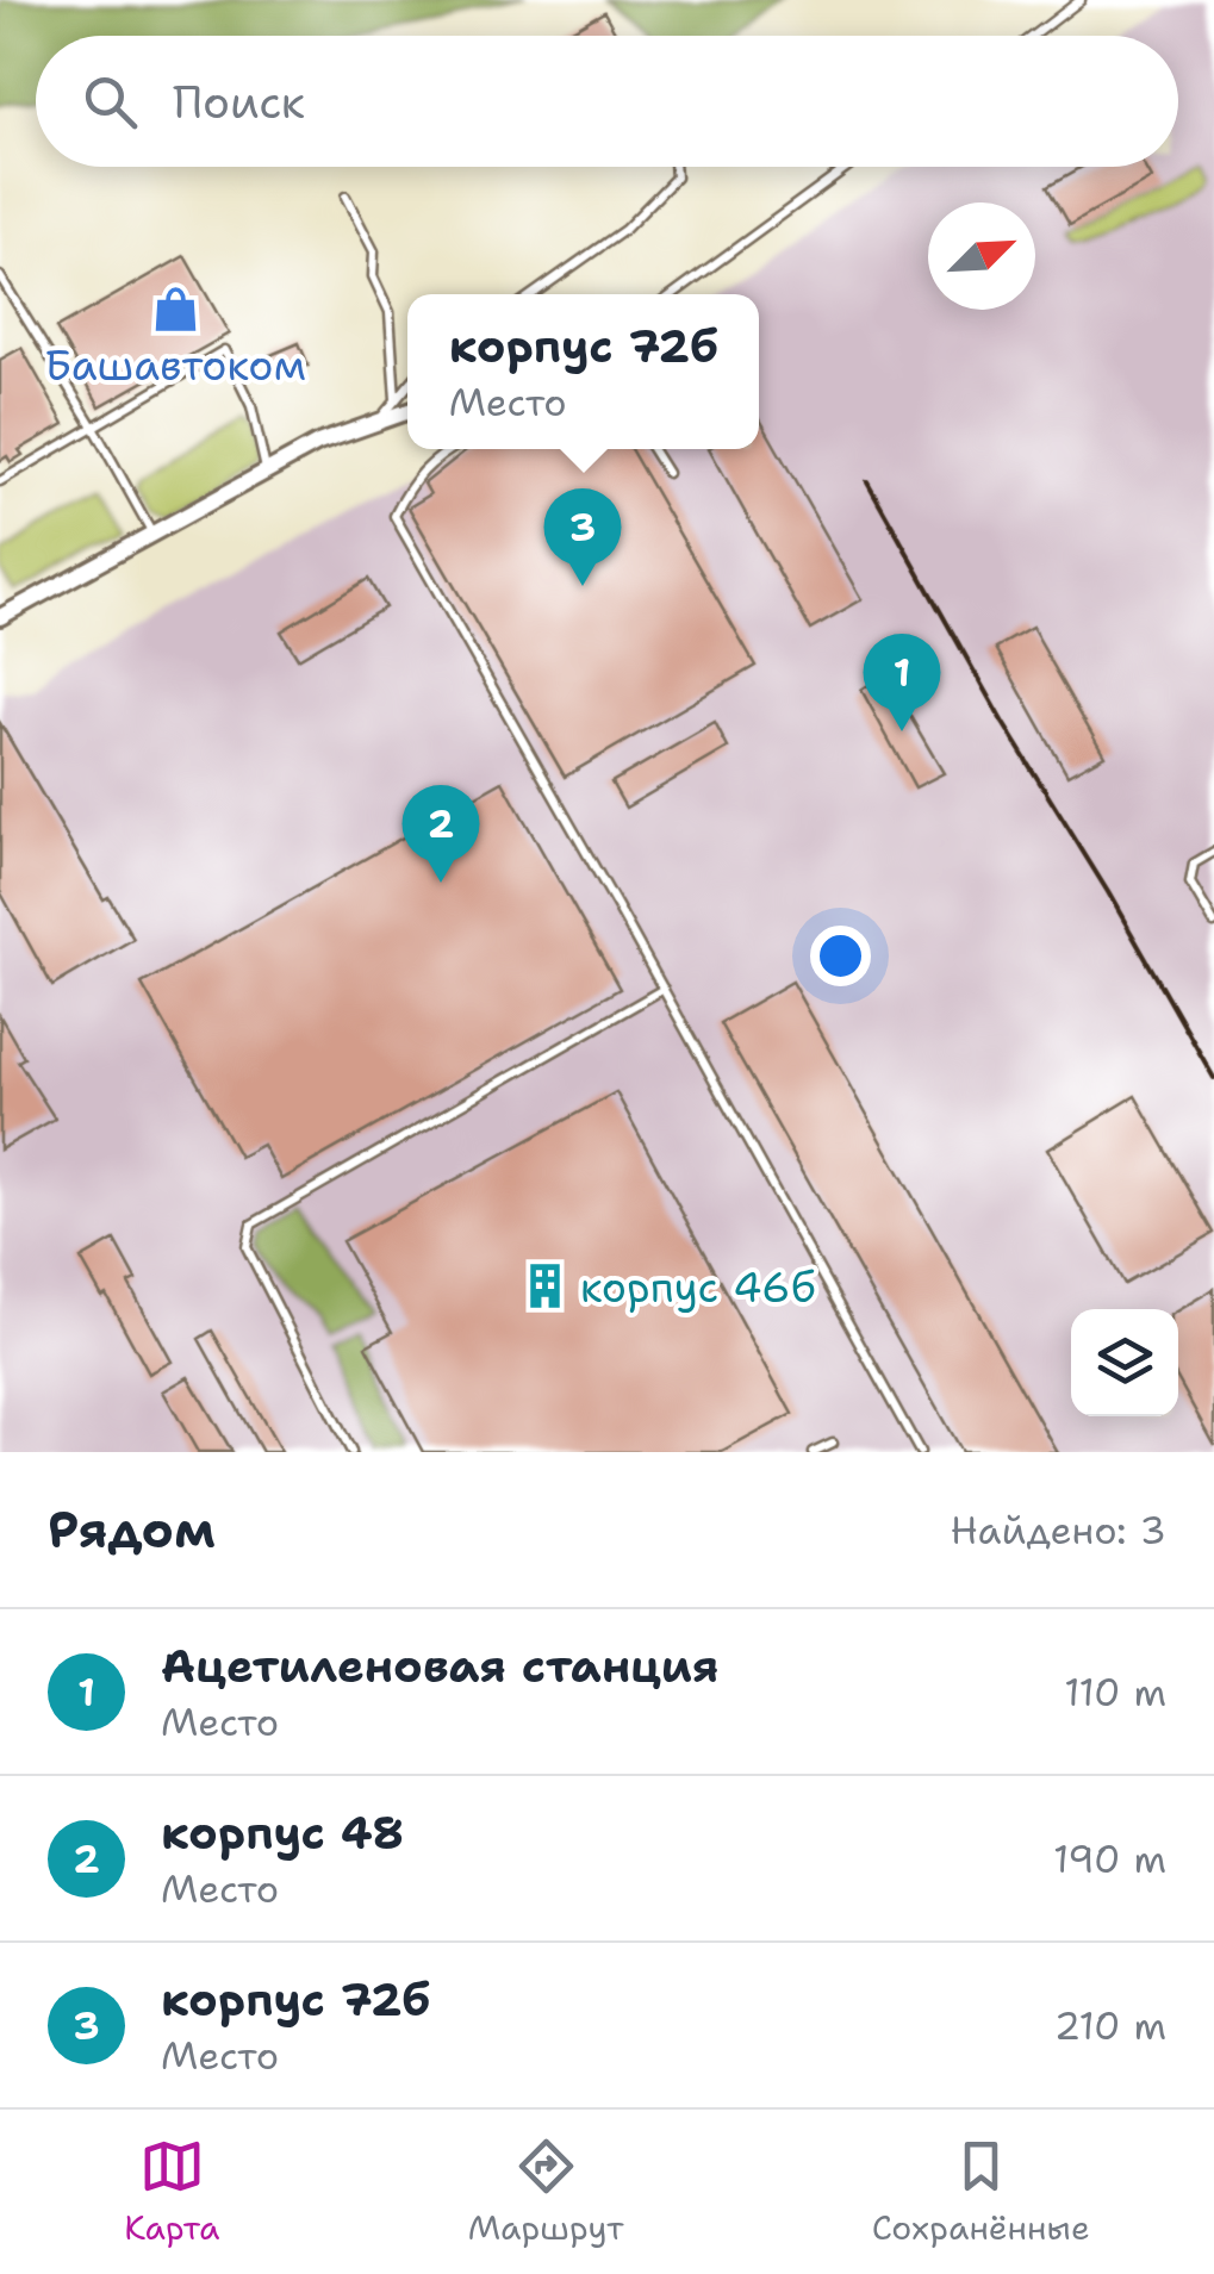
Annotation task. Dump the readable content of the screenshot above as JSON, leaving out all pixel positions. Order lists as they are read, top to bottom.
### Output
{
  "places": {
    "shop": ["Башавтоком"],
    "building": ["корпус 46б"]
  },
  "north": "top right",
  "page": {
    "search": "Поиск",
    "popup": ["корпус 72б", "Место"],
    "pins": ["3", "1", "2"],
    "heading": ["Рядом", "Найдено: 3"],
    "list": [
      {
        "mark": "1",
        "name": "Ацетиленовая станция",
        "note": "Место",
        "value": "110 m"
      },
      {
        "mark": "2",
        "name": "корпус 48",
        "note": "Место",
        "value": "190 m"
      },
      {
        "mark": "3",
        "name": "корпус 72б",
        "note": "Место",
        "value": "210 m"
      }
    ],
    "nav": ["Карта", "Маршрут", "Сохранённые"]
  }
}
